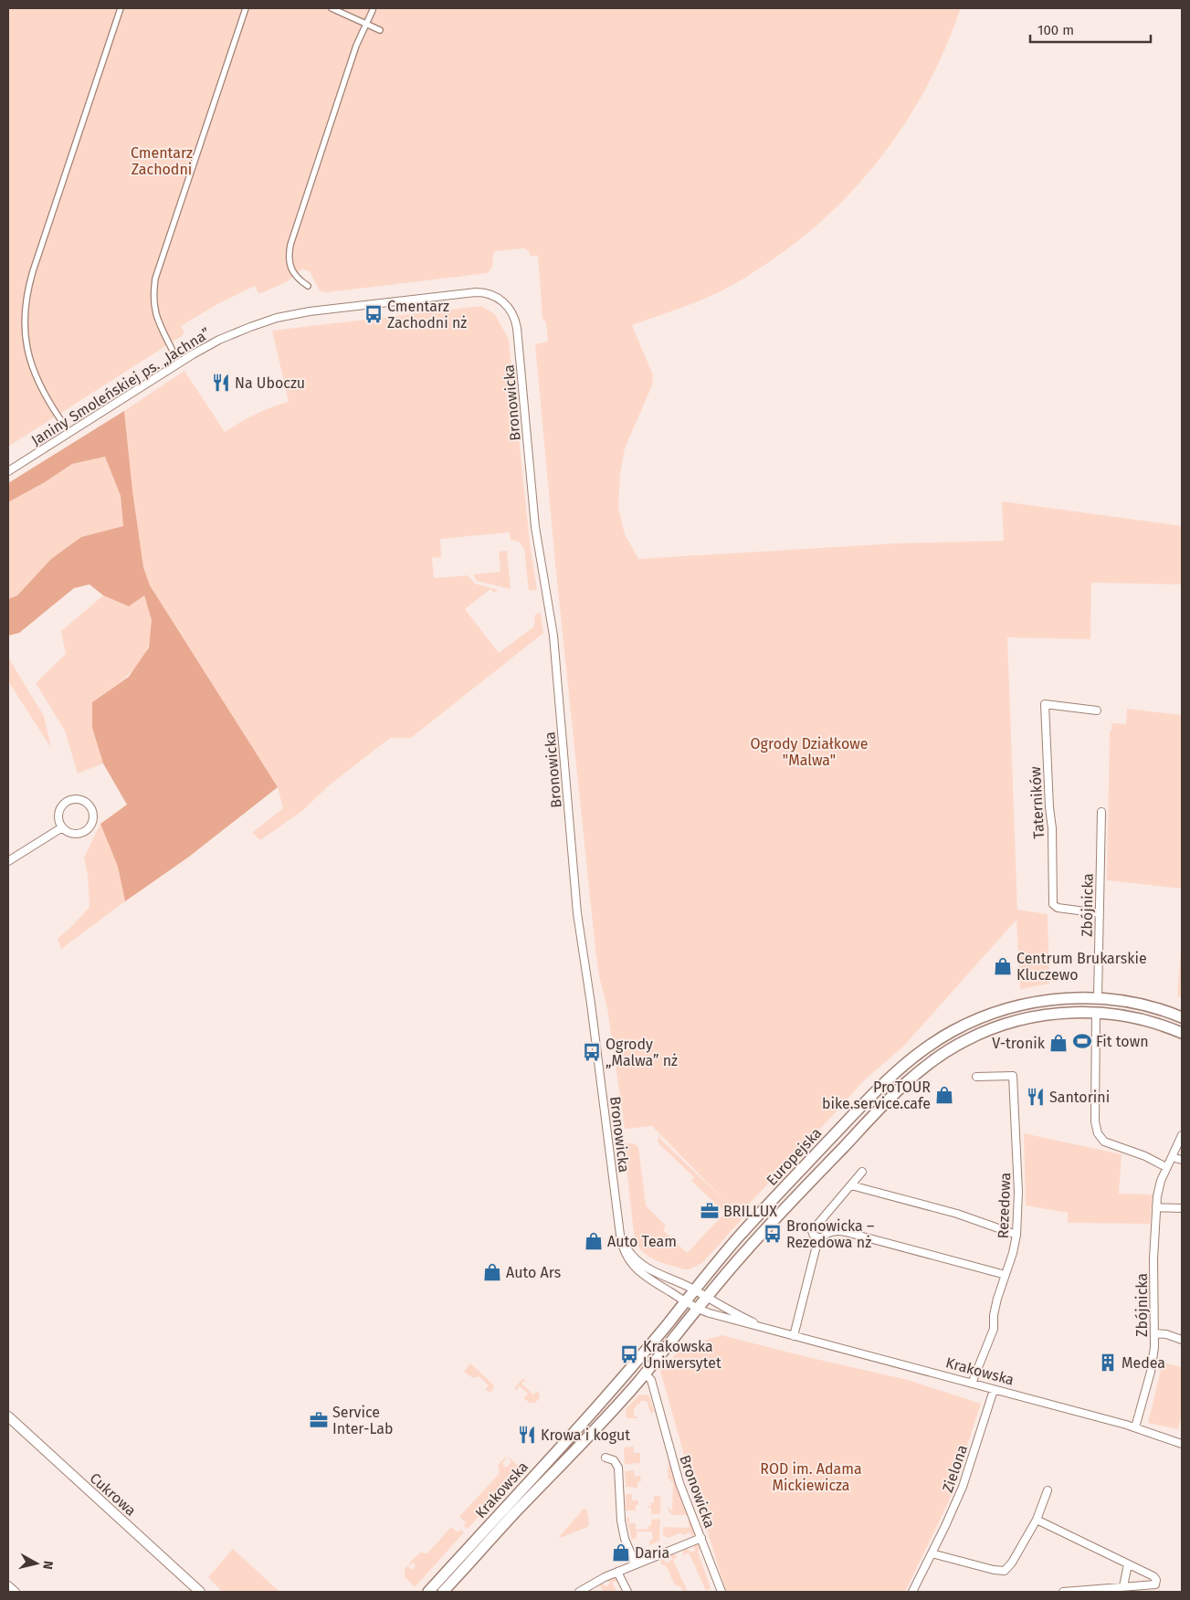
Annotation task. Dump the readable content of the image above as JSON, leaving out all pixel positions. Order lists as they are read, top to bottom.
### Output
{
  "streets": {
    "main road": ["Europejska", "Krakowska"],
    "street": [
      "Janiny Smoleńskiej ps. „Jachna”",
      "Bronowicka",
      "Taterników",
      "Zbójnicka",
      "Rezedowa",
      "Zielona",
      "Cukrowa"
    ]
  },
  "crossings": [
    ["Janiny Smoleńskiej ps. „Jachna”", "Bronowicka"],
    ["Bronowicka", "Europejska"],
    ["Bronowicka", "Krakowska"],
    ["Taterników", "Zbójnicka"],
    ["Zbójnicka", "Europejska"],
    ["Zbójnicka", "Krakowska"],
    ["Europejska", "Krakowska"],
    ["Rezedowa", "Krakowska"],
    ["Krakowska", "Zielona"]
  ],
  "parks": ["Cmentarz Zachodni", "Ogrody Działkowe \"Malwa\"", "ROD im. Adama Mickiewicza"],
  "places": {
    "bus stop": [
      "Cmentarz Zachodni nż",
      "Ogrody „Malwa” nż",
      "Bronowicka – Rezedowa nż",
      "Krakowska Uniwersytet"
    ],
    "restaurant": ["Na Uboczu", "Santorini", "Krowa i kogut"],
    "shop": [
      "Centrum Brukarskie Kluczewo",
      "V-tronik",
      "ProTOUR bike.service.cafe",
      "Auto Team",
      "Auto Ars",
      "Daria"
    ],
    "sports": ["Fit town"],
    "office": ["BRILLUX", "Service Inter-Lab"],
    "building": ["Medea"]
  },
  "scale_bar": "100 m",
  "north": "right"
}
